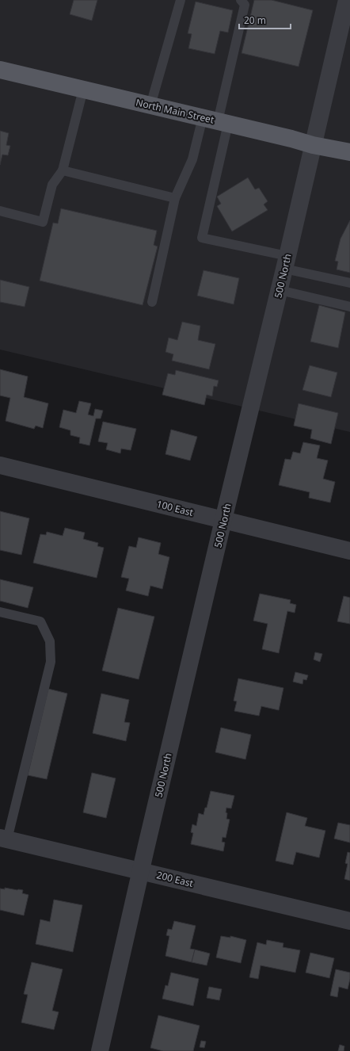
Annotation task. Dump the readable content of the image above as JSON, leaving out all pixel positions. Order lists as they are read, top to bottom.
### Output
{
  "streets": {
    "main road": ["North Main Street"],
    "street": ["500 North", "100 East", "200 East"]
  },
  "crossings": [
    ["North Main Street", "500 North"],
    ["500 North", "100 East"],
    ["500 North", "200 East"]
  ],
  "scale_bar": "20 m"
}
